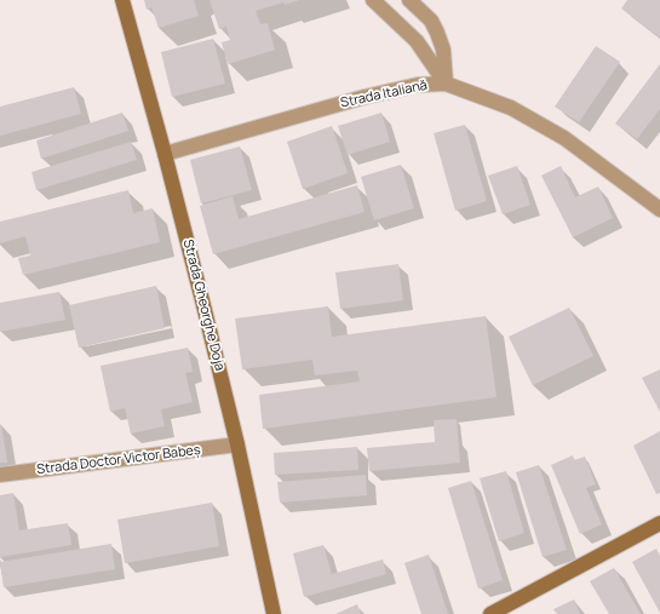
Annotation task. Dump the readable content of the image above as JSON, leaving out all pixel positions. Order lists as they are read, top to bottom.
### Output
{
  "streets": {
    "main road": ["Strada Gheorghe Doja"],
    "street": ["Strada Italiană", "Strada Doctor Victor Babeș"]
  },
  "crossings": [
    ["Strada Italiană", "Strada Gheorghe Doja"],
    ["Strada Gheorghe Doja", "Strada Doctor Victor Babeș"]
  ]
}
